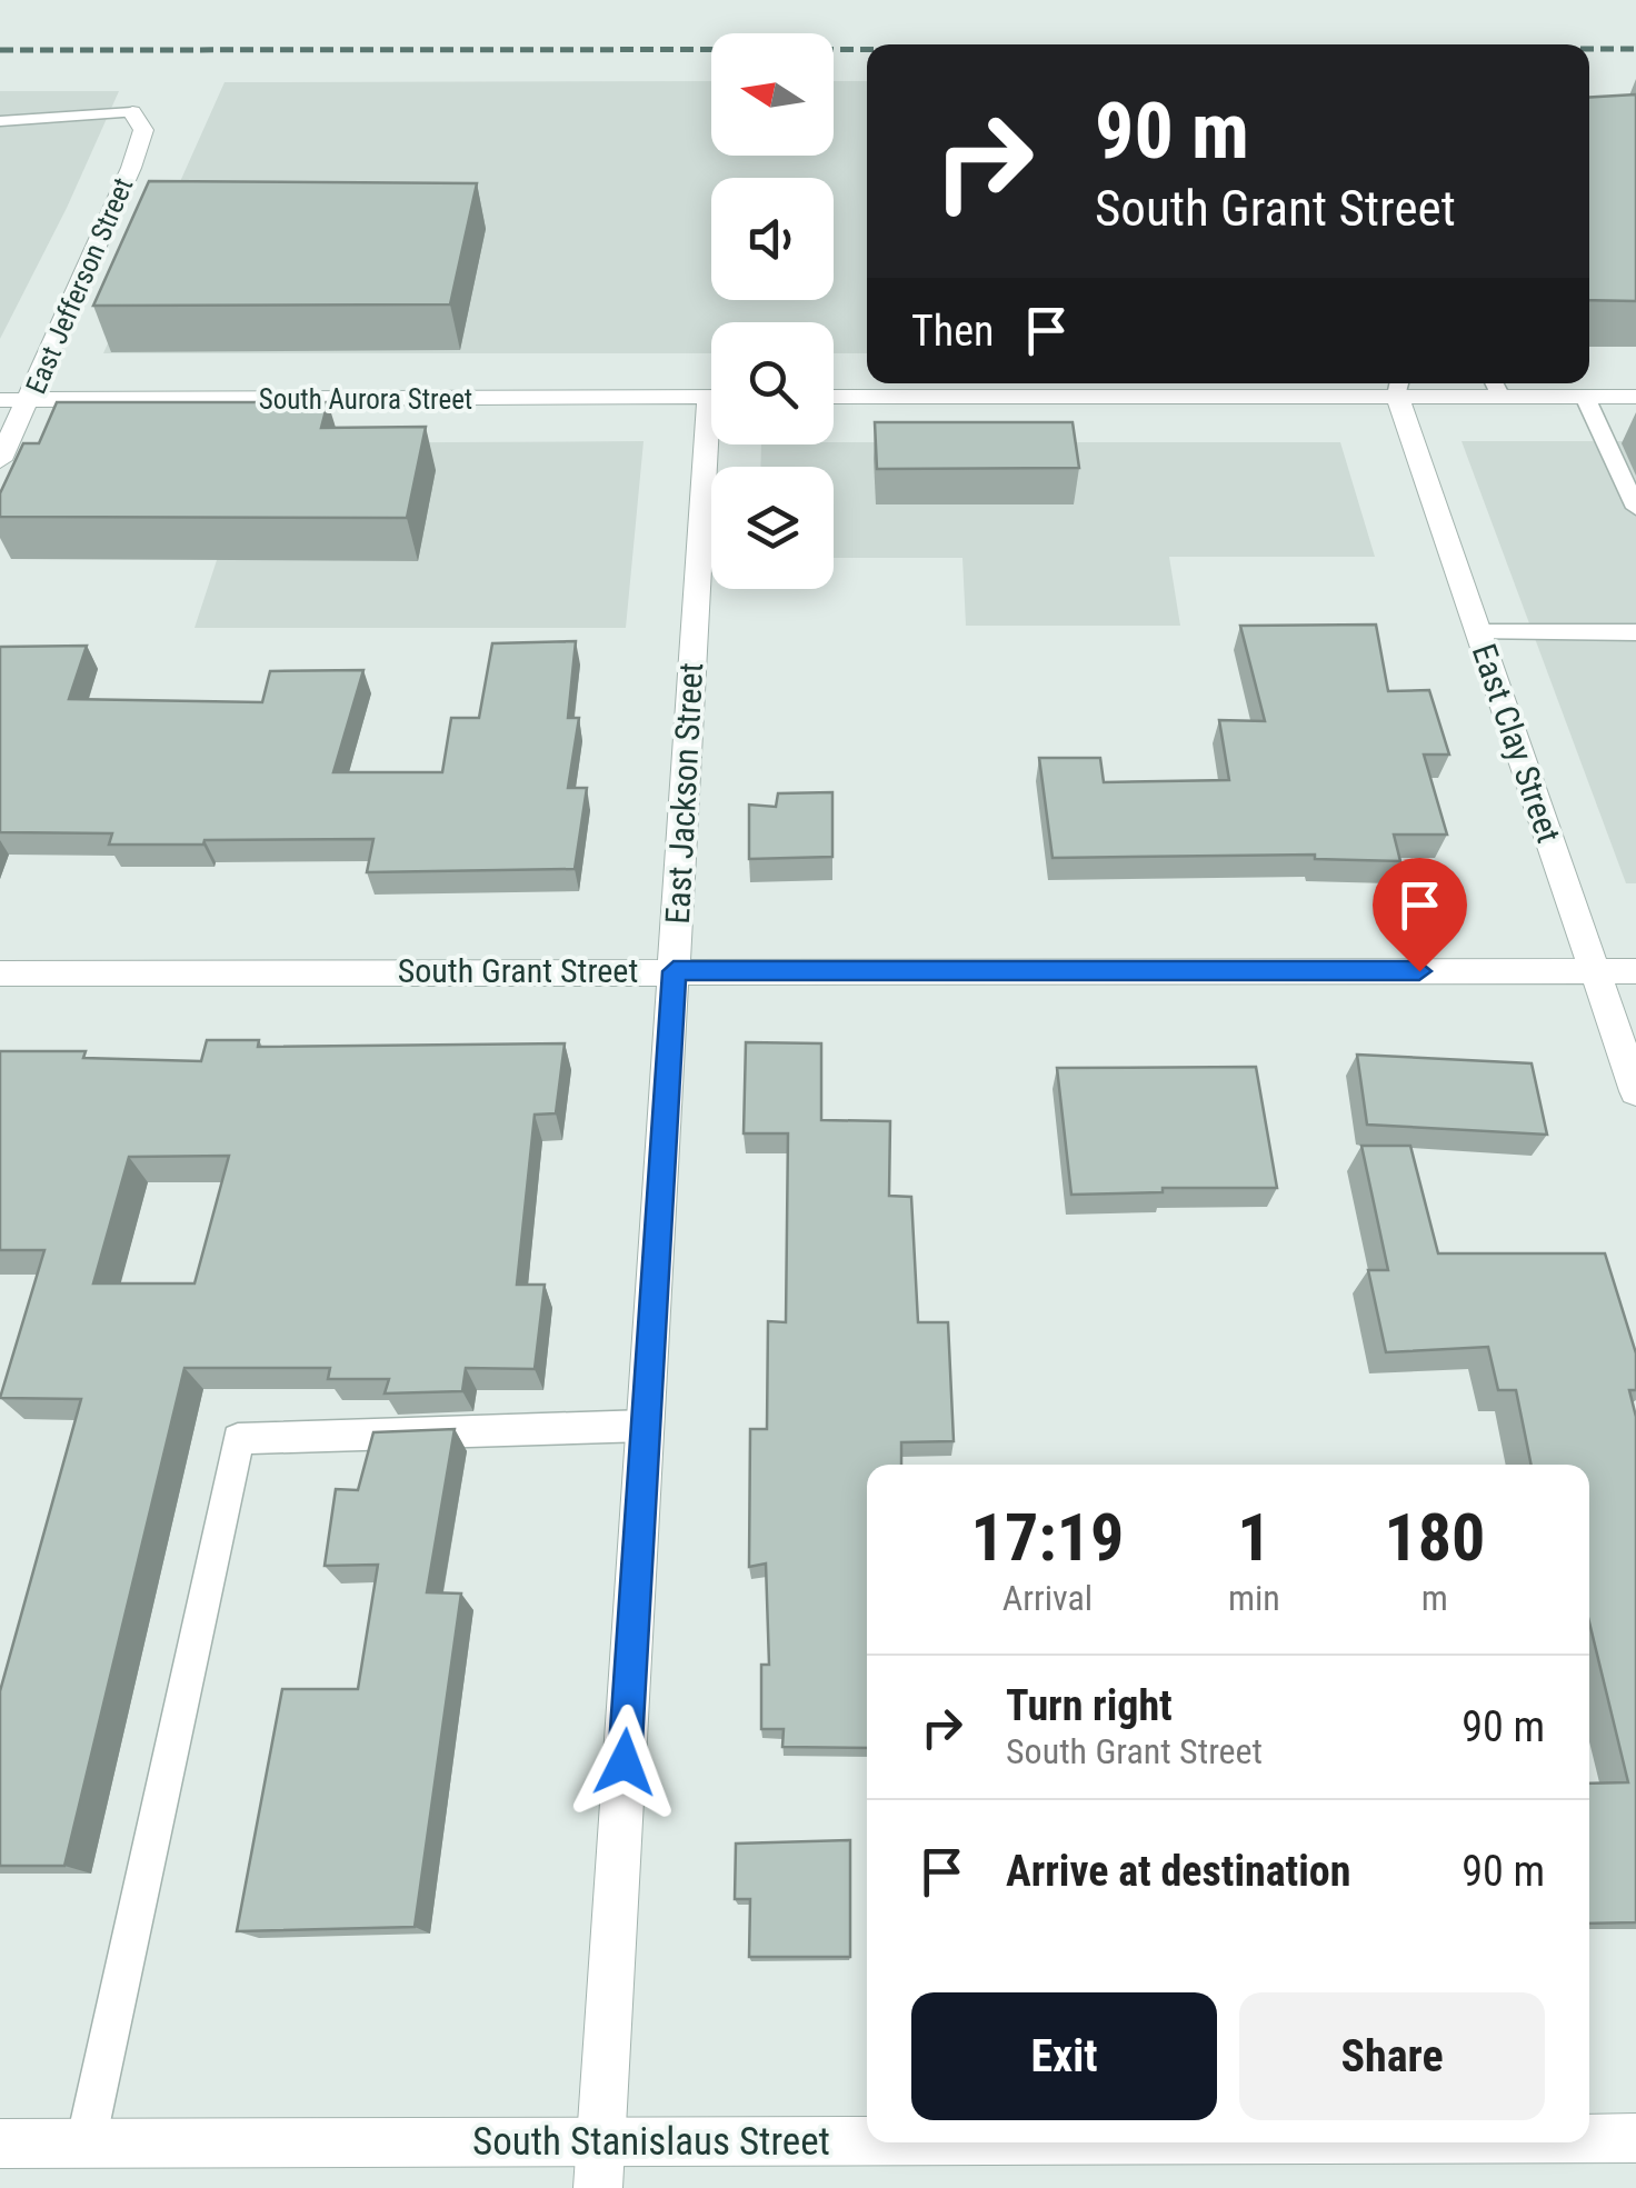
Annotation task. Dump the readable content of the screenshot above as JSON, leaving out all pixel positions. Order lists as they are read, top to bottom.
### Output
{
  "streets": {
    "street": [
      "East Jefferson Street",
      "South Aurora Street",
      "East Clay Street",
      "East Jackson Street",
      "South Grant Street",
      "South Stanislaus Street"
    ]
  },
  "crossings": [
    ["East Jefferson Street", "South Aurora Street"],
    ["East Clay Street", "South Grant Street"],
    ["East Jackson Street", "South Grant Street"],
    ["East Jackson Street", "South Stanislaus Street"]
  ],
  "north": "left",
  "page": {
    "turn": ["90 m", "South Grant Street"],
    "then": "Then",
    "eta": [
      "17:19",
      "Arrival",
      "1",
      "min",
      "180",
      "m"
    ],
    "list": [
      {
        "name": "Turn right",
        "note": "South Grant Street",
        "value": "90 m"
      },
      {
        "name": "Arrive at destination",
        "value": "90 m"
      }
    ],
    "buttons": ["Exit", "Share"]
  }
}
